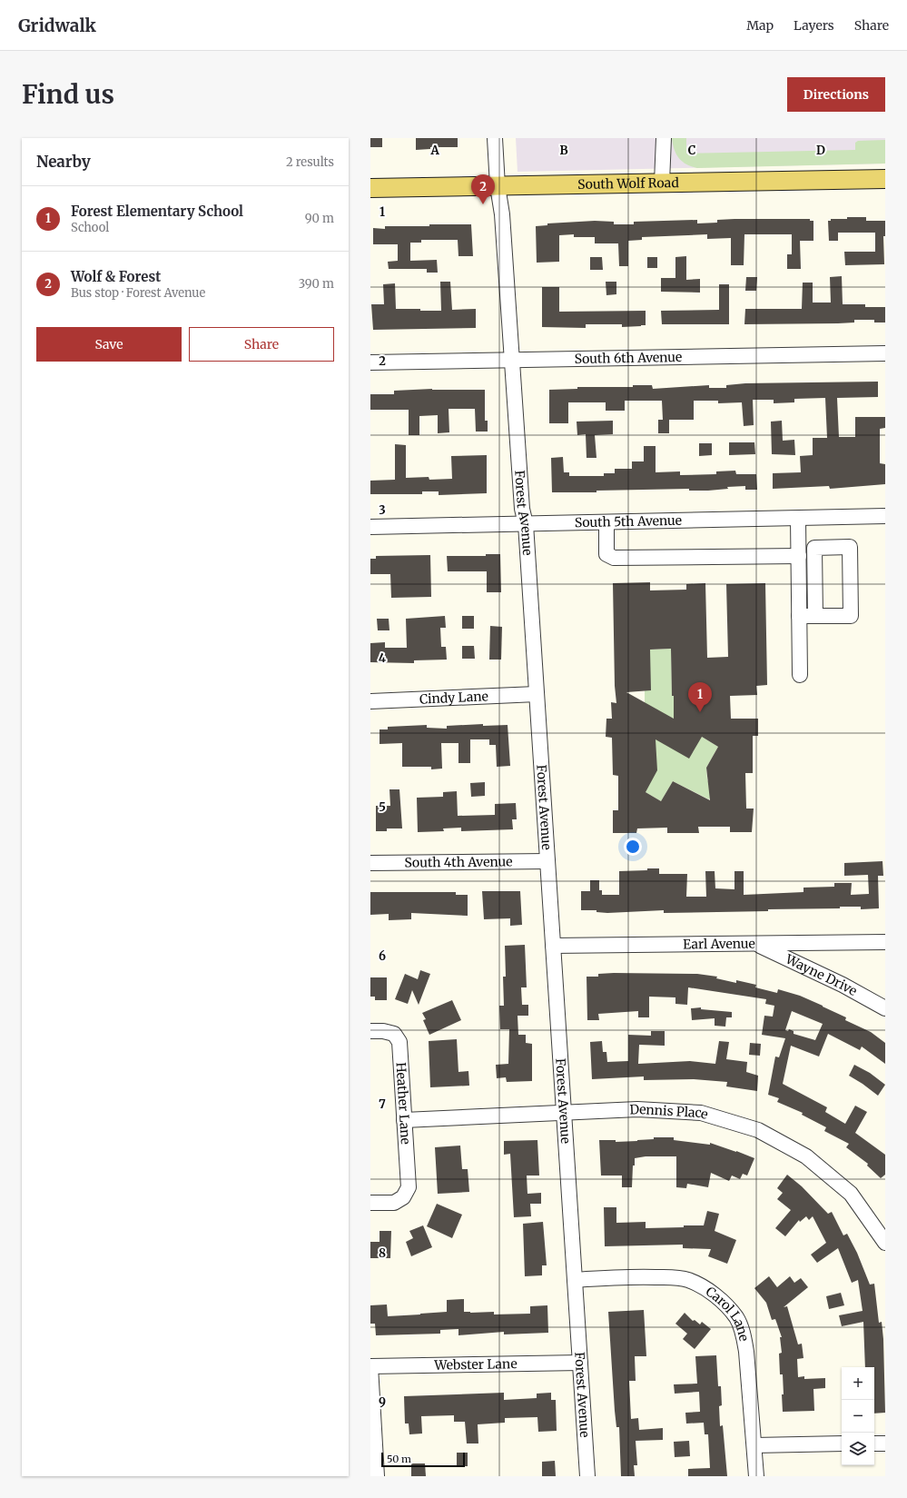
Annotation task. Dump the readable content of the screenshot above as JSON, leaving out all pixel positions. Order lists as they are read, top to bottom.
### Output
{
  "streets": {
    "main road": ["South Wolf Road"],
    "street": [
      "South 6th Avenue",
      "Forest Avenue",
      "South 5th Avenue",
      "Cindy Lane",
      "South 4th Avenue",
      "Earl Avenue",
      "Wayne Drive",
      "Heather Lane",
      "Dennis Place",
      "Carol Lane",
      "Webster Lane"
    ]
  },
  "crossings": [
    ["South Wolf Road", "Forest Avenue"],
    ["South 6th Avenue", "Forest Avenue"],
    ["Forest Avenue", "South 5th Avenue"],
    ["Forest Avenue", "Cindy Lane"],
    ["Forest Avenue", "South 4th Avenue"],
    ["Forest Avenue", "Earl Avenue"],
    ["Forest Avenue", "Dennis Place"],
    ["Forest Avenue", "Carol Lane"],
    ["Forest Avenue", "Webster Lane"],
    ["Earl Avenue", "Wayne Drive"],
    ["Heather Lane", "Dennis Place"]
  ],
  "scale_bar": "50 m",
  "page": {
    "header": "Gridwalk",
    "nav": ["Map", "Layers", "Share"],
    "buttons": [
      "Directions",
      ["Save", "Share"]
    ],
    "title": "Find us",
    "heading": ["Nearby", "2 results"],
    "pins": ["2", "1"],
    "list": [
      {
        "mark": "1",
        "name": "Forest Elementary School",
        "note": "School",
        "value": "90 m"
      },
      {
        "mark": "2",
        "name": "Wolf & Forest",
        "note": "Bus stop · Forest Avenue",
        "value": "390 m"
      }
    ],
    "map_buttons": ["+", "−"],
    "scale": "50 m"
  },
  "grid": {
    "columns": [
      "A",
      "B",
      "C",
      "D"
    ],
    "rows": [
      "1",
      "2",
      "3",
      "4",
      "5",
      "6",
      "7",
      "8",
      "9"
    ]
  }
}
